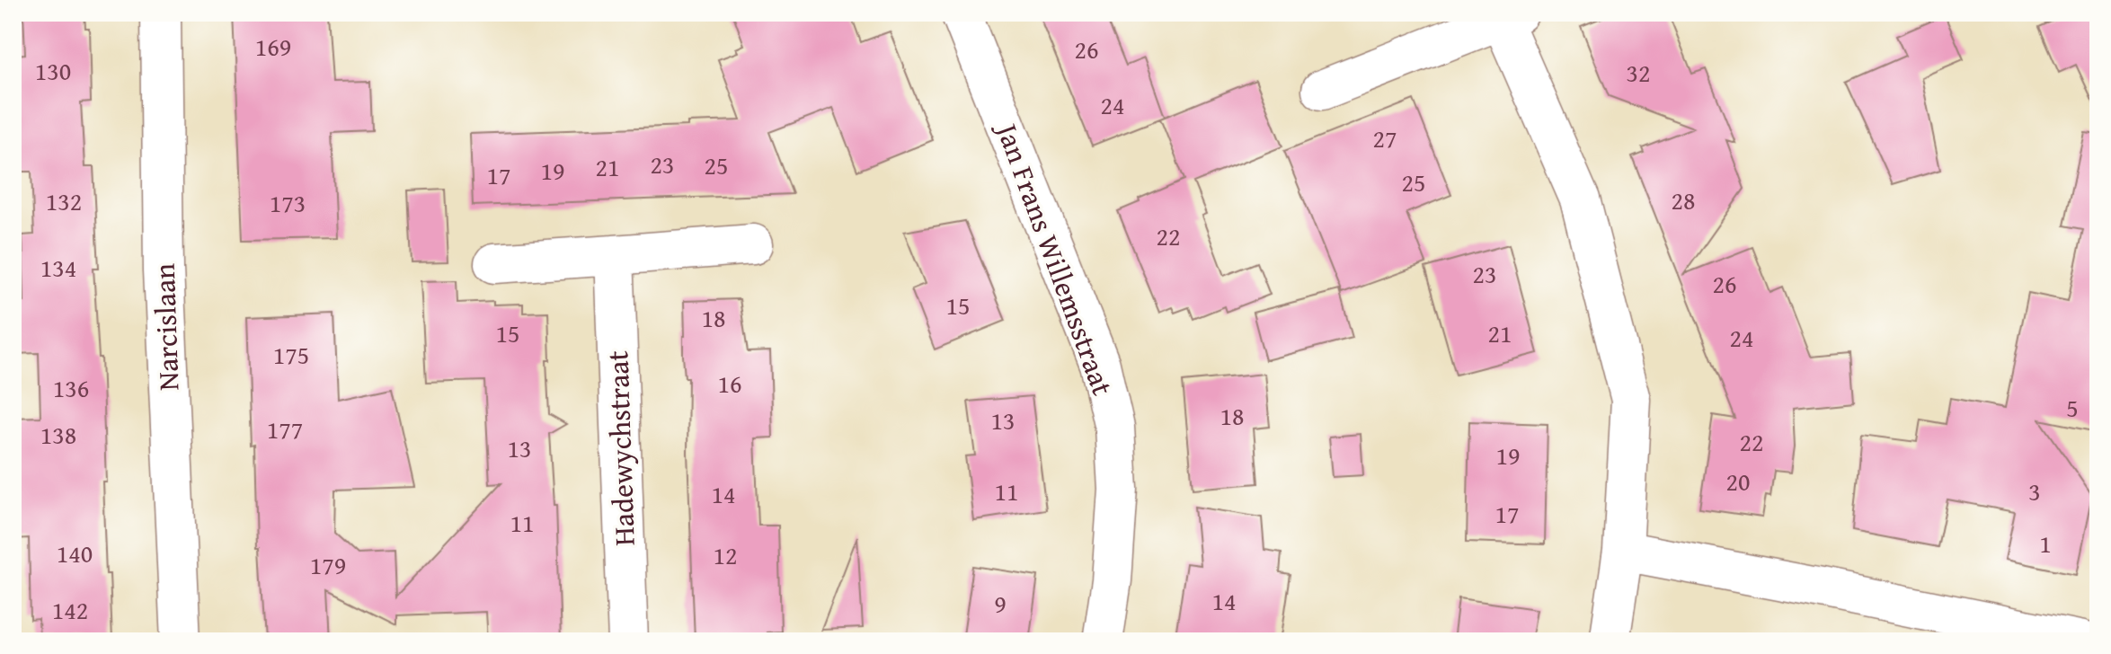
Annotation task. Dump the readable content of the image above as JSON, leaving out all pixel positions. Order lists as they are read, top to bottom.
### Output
{
  "streets": {
    "street": ["Jan Frans Willemsstraat", "Narcislaan", "Hadewychstraat"]
  },
  "house_numbers": [
    "169",
    "26",
    "130",
    "32",
    "24",
    "27",
    "23",
    "25",
    "21",
    "19",
    "17",
    "25",
    "28",
    "132",
    "173",
    "22",
    "134",
    "23",
    "26",
    "15",
    "18",
    "15",
    "21",
    "24",
    "175",
    "16",
    "136",
    "5",
    "18",
    "13",
    "177",
    "138",
    "22",
    "13",
    "19",
    "20",
    "11",
    "3",
    "14",
    "17",
    "11",
    "1",
    "140",
    "12",
    "179",
    "14",
    "9",
    "142"
  ]
}
